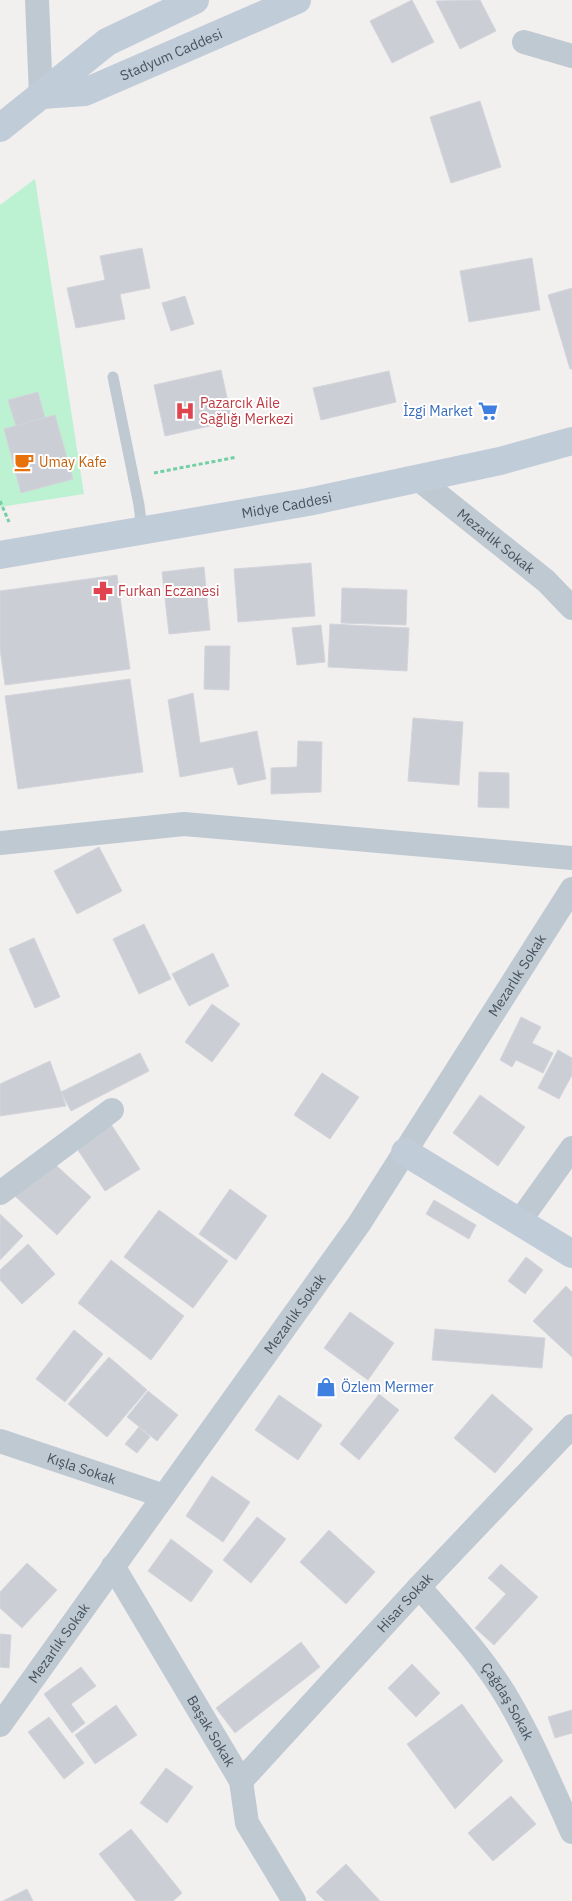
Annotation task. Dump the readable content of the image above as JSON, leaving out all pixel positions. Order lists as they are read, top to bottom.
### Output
{
  "streets": {
    "street": [
      "Stadyum Caddesi",
      "Midye Caddesi",
      "Mezarlık Sokak",
      "Kışla Sokak",
      "Hisar Sokak",
      "Çağdaş Sokak",
      "Başak Sokak"
    ]
  },
  "crossings": [
    ["Midye Caddesi", "Mezarlık Sokak"],
    ["Mezarlık Sokak", "Kışla Sokak"],
    ["Mezarlık Sokak", "Başak Sokak"],
    ["Hisar Sokak", "Çağdaş Sokak"],
    ["Hisar Sokak", "Başak Sokak"]
  ],
  "places": {
    "hospital": ["Pazarcık Aile Sağlığı Merkezi"],
    "supermarket": ["İzgi Market"],
    "cafe": ["Umay Kafe"],
    "pharmacy": ["Furkan Eczanesi"],
    "shop": ["Özlem Mermer"]
  }
}
